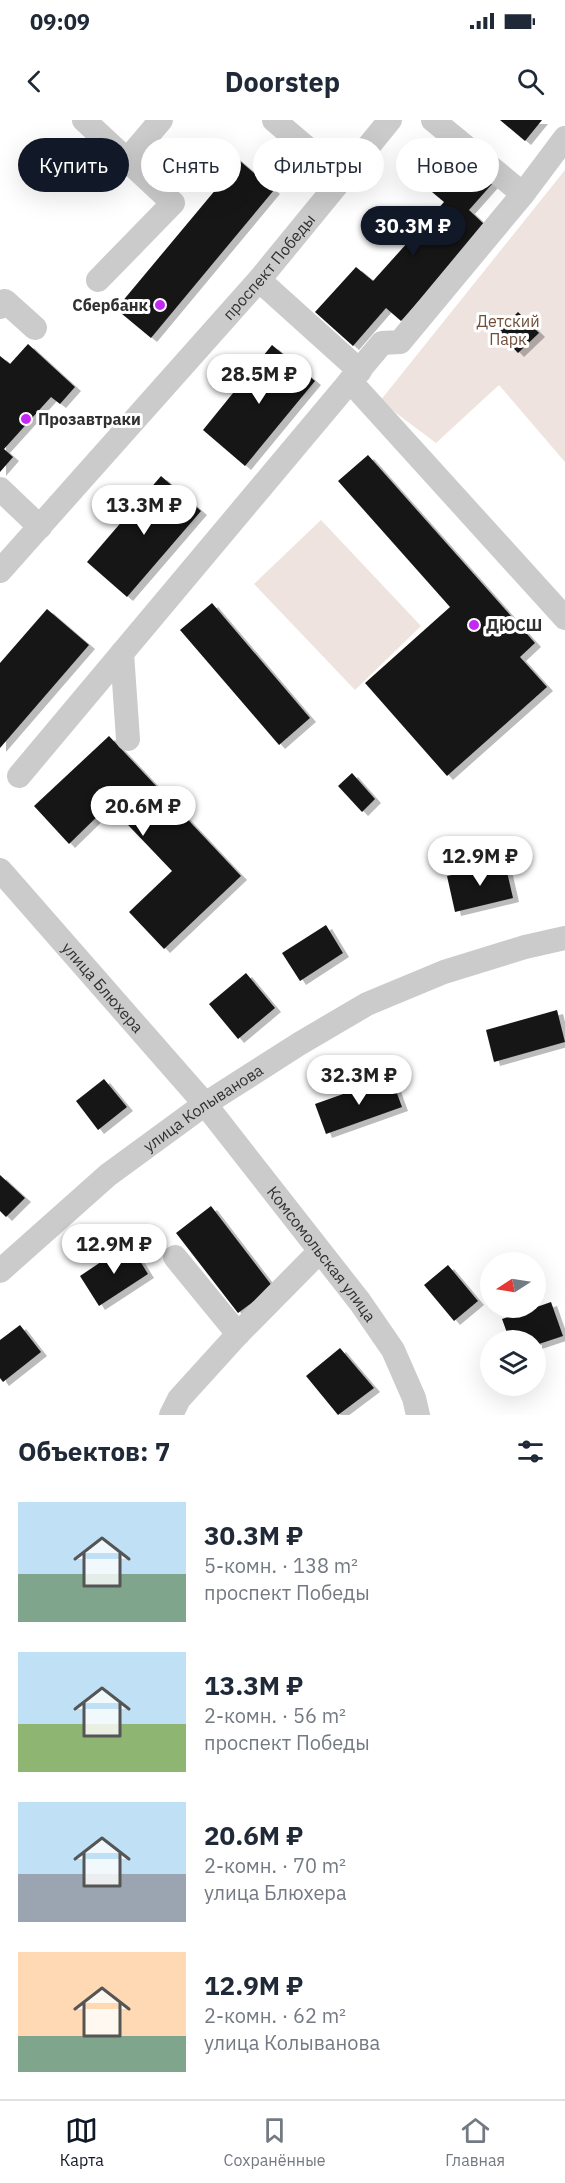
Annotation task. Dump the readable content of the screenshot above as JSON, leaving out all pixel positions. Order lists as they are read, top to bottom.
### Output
{
  "streets": {
    "street": [
      "проспект Победы",
      "улица Блюхера",
      "улица Колыванова",
      "Комсомольская улица"
    ]
  },
  "crossings": [
    ["улица Блюхера", "улица Колыванова"],
    ["улица Блюхера", "Комсомольская улица"],
    ["улица Колыванова", "Комсомольская улица"]
  ],
  "parks": ["Детский Парк"],
  "places": ["Сбербанк", "Прозавтраки", "ДЮСШ"],
  "north": "left",
  "page": {
    "status": "09:09",
    "header": "Doorstep",
    "chip": [
      "Купить",
      "Снять",
      "Фильтры",
      "Новое"
    ],
    "price": [
      "30.3M ₽",
      "28.5M ₽",
      "13.3M ₽",
      "20.6M ₽",
      "12.9M ₽",
      "32.3M ₽",
      "12.9M ₽"
    ],
    "heading": "Объектов: 7",
    "list": [
      {
        "name": "30.3M ₽",
        "note": "5-комн. · 138 m² · проспект Победы"
      },
      {
        "name": "13.3M ₽",
        "note": "2-комн. · 56 m² · проспект Победы"
      },
      {
        "name": "20.6M ₽",
        "note": "2-комн. · 70 m² · улица Блюхера"
      },
      {
        "name": "12.9M ₽",
        "note": "2-комн. · 62 m² · улица Колыванова"
      }
    ],
    "tabs": ["Карта", "Сохранённые", "Главная"]
  }
}
